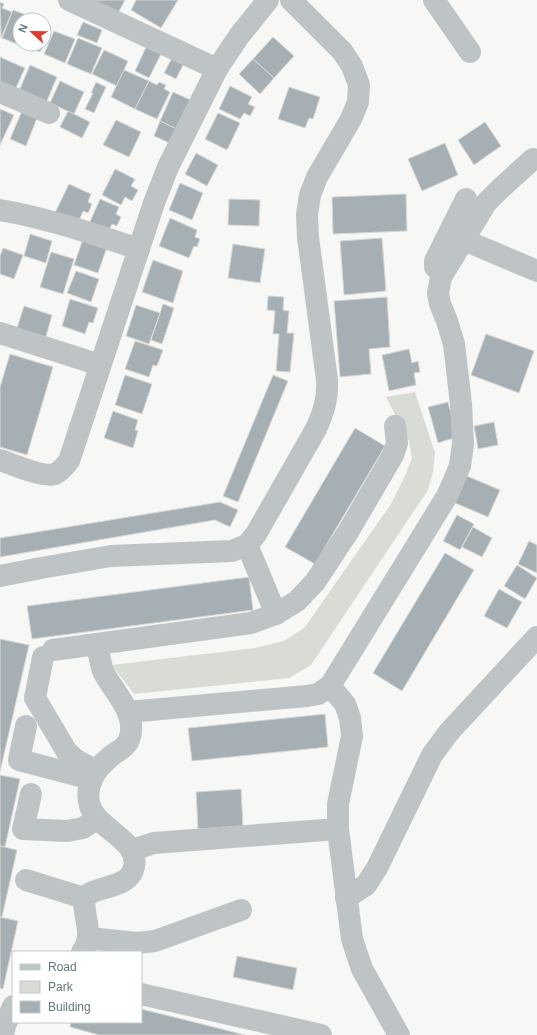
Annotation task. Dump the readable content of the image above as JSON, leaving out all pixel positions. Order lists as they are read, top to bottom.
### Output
{
  "legend": ["Road", "Park", "Building"],
  "north": "left"
}
